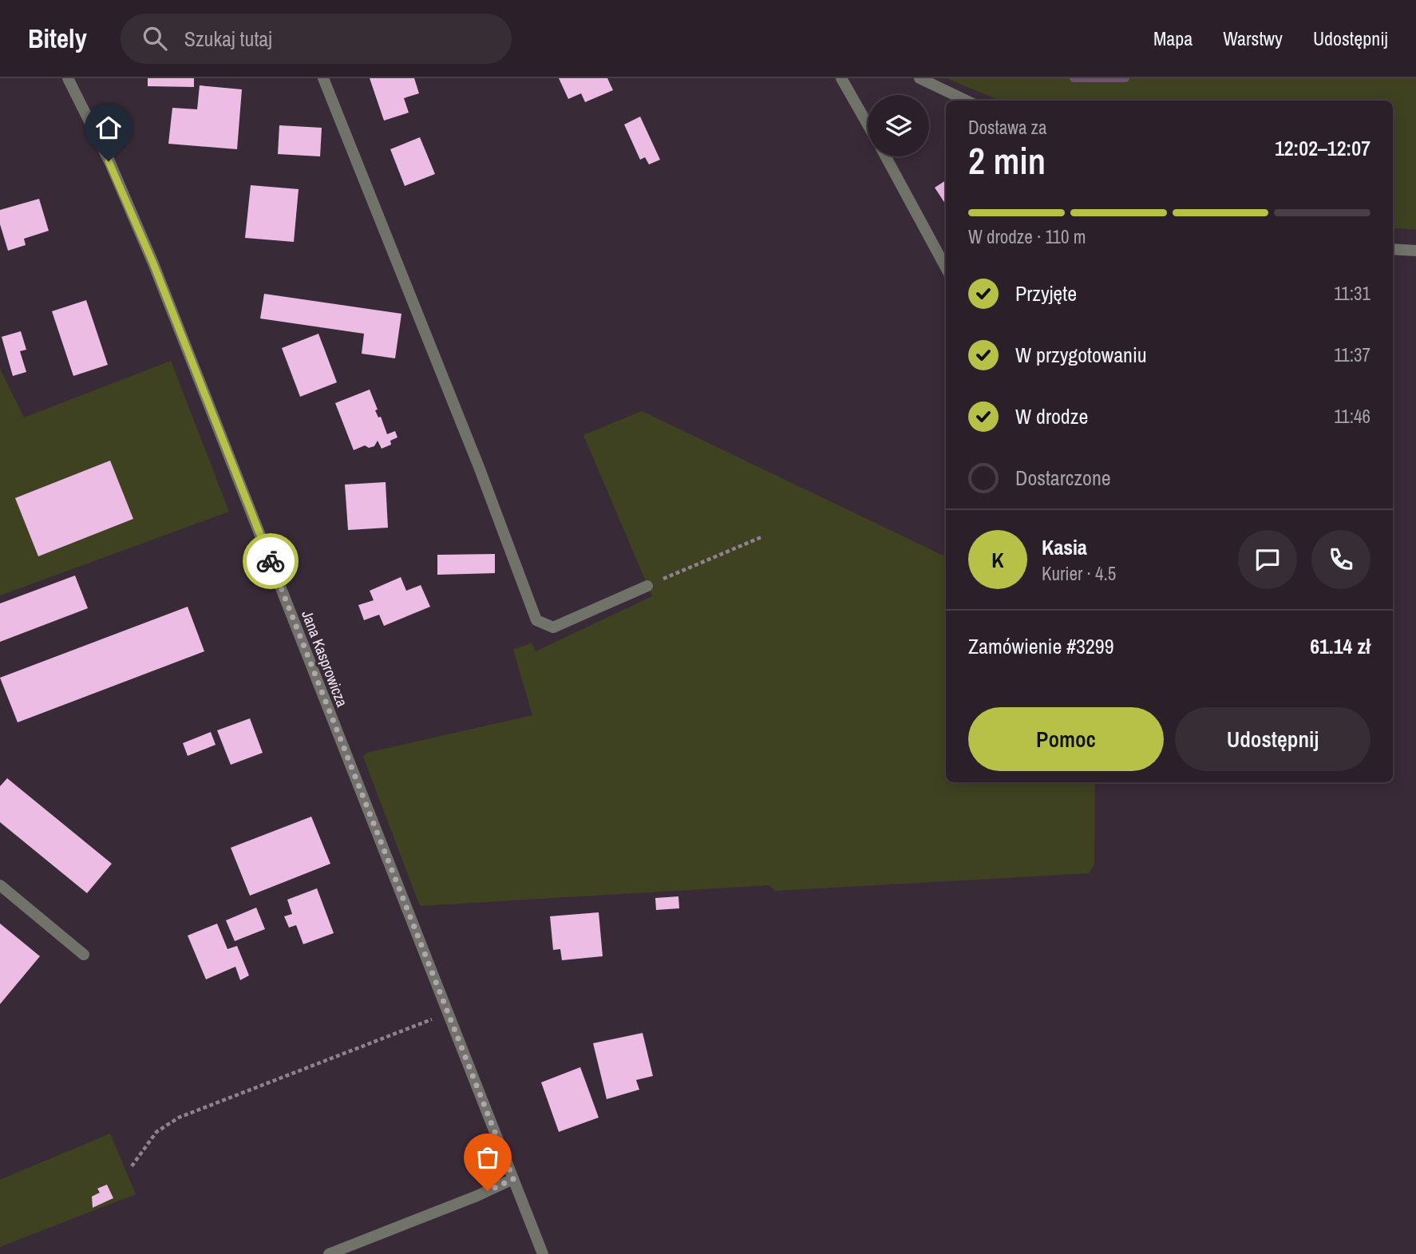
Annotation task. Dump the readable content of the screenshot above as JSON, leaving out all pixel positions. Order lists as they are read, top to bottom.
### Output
{
  "streets": {
    "street": ["Jana Kasprowicza"]
  },
  "page": {
    "header": "Bitely",
    "search": "Szukaj tutaj",
    "nav": ["Mapa", "Warstwy", "Udostępnij"],
    "heading": ["2 min", "Dostawa za", "12:02–12:07"],
    "panel": [
      "Kasia",
      "Kurier · 4.5",
      "Zamówienie #3299",
      "61.14 zł"
    ],
    "bar": "W drodze · 110 m",
    "list": [
      ["Przyjęte", "11:31"],
      ["W przygotowaniu", "11:37"],
      ["W drodze", "11:46"],
      "Dostarczone"
    ],
    "round": "K",
    "buttons": ["Pomoc", "Udostępnij"]
  }
}
